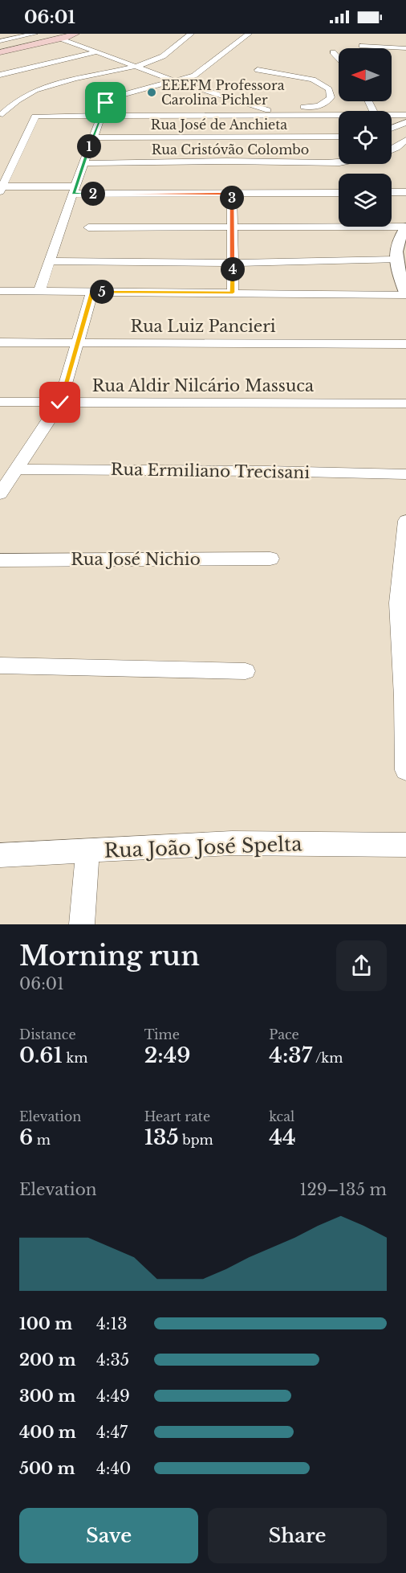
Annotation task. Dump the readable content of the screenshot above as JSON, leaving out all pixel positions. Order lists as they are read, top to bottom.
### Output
{
  "streets": {
    "street": [
      "Rua José de Anchieta",
      "Rua Cristóvão Colombo",
      "Rua Luiz Pancieri",
      "Rua Aldir Nilcário Massuca",
      "Rua Ermiliano Trecisani",
      "Rua José Nichio",
      "Rua João José Spelta"
    ]
  },
  "places": ["EEEFM Professora Carolina Pichler"],
  "north": "left",
  "page": {
    "status": "06:01",
    "pins": [
      "1",
      "2",
      "3",
      "4",
      "5"
    ],
    "heading": ["Morning run", "06:01"],
    "stats": [
      ["Distance", "0.61 km"],
      ["Time", "2:49"],
      ["Pace", "4:37 /km"],
      ["Elevation", "6 m"],
      ["Heart rate", "135 bpm"],
      ["kcal", "44"]
    ],
    "chart": ["Elevation", "129–135 m"],
    "list": [
      {
        "name": "100 m",
        "note": "4:13"
      },
      {
        "name": "200 m",
        "note": "4:35"
      },
      {
        "name": "300 m",
        "note": "4:49"
      },
      {
        "name": "400 m",
        "note": "4:47"
      },
      {
        "name": "500 m",
        "note": "4:40"
      }
    ],
    "buttons": ["Save", "Share"]
  }
}
